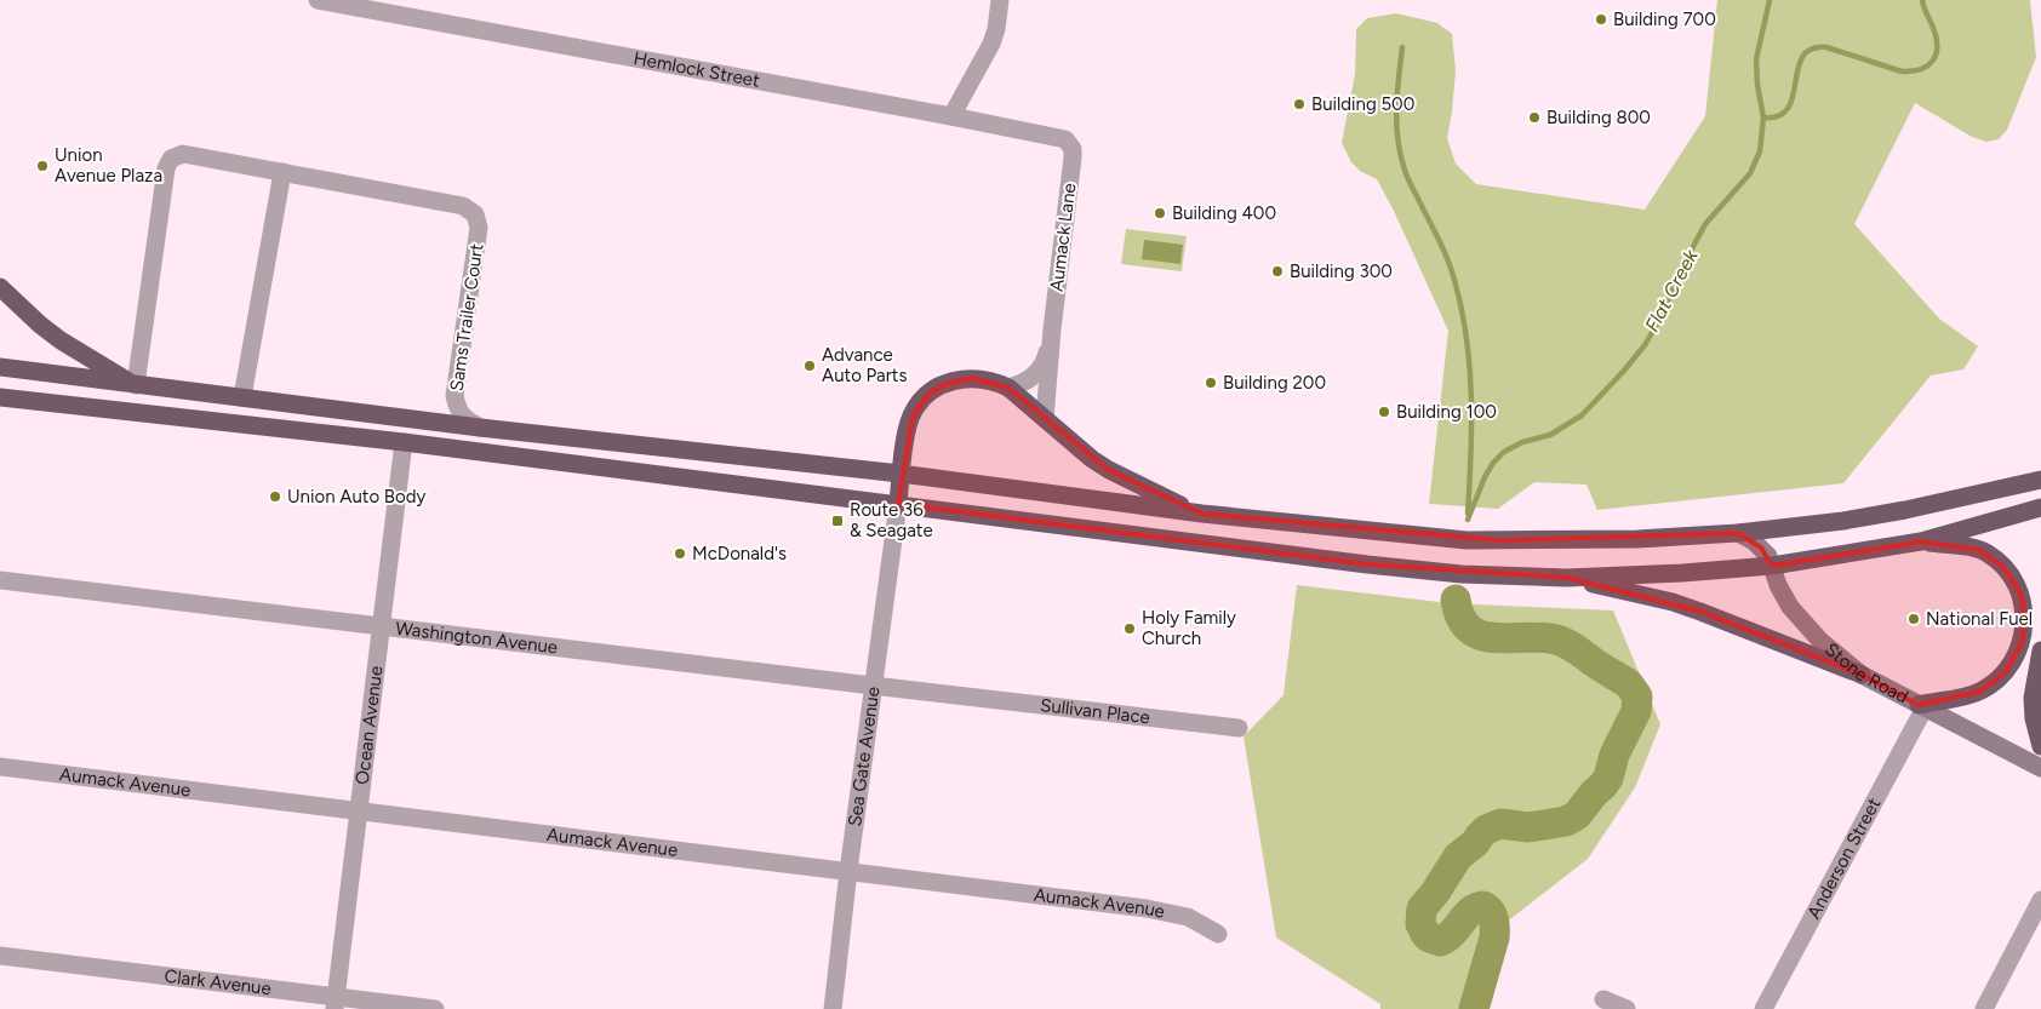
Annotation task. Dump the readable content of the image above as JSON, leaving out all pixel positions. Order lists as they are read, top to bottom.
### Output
{
  "streets": {
    "main road": ["Stone Road"],
    "street": [
      "Hemlock Street",
      "Aumack Lane",
      "Sams Trailer Court",
      "Washington Avenue",
      "Sullivan Place",
      "Ocean Avenue",
      "Sea Gate Avenue",
      "Aumack Avenue",
      "Anderson Street",
      "Clark Avenue"
    ]
  },
  "crossings": [
    ["Hemlock Street", "Aumack Lane"],
    ["Washington Avenue", "Sullivan Place"],
    ["Washington Avenue", "Ocean Avenue"],
    ["Washington Avenue", "Sea Gate Avenue"],
    ["Stone Road", "Anderson Street"],
    ["Ocean Avenue", "Aumack Avenue"],
    ["Ocean Avenue", "Clark Avenue"],
    ["Sea Gate Avenue", "Aumack Avenue"]
  ],
  "water": ["Flat Creek"],
  "places": {
    "other": [
      "Building 700",
      "Building 500",
      "Building 800",
      "Union Avenue Plaza",
      "Building 400",
      "Building 300",
      "Advance Auto Parts",
      "Building 200",
      "Building 100",
      "Union Auto Body",
      "McDonald's",
      "National Fuel",
      "Holy Family Church"
    ],
    "transit": ["Route 36 & Seagate"]
  }
}
